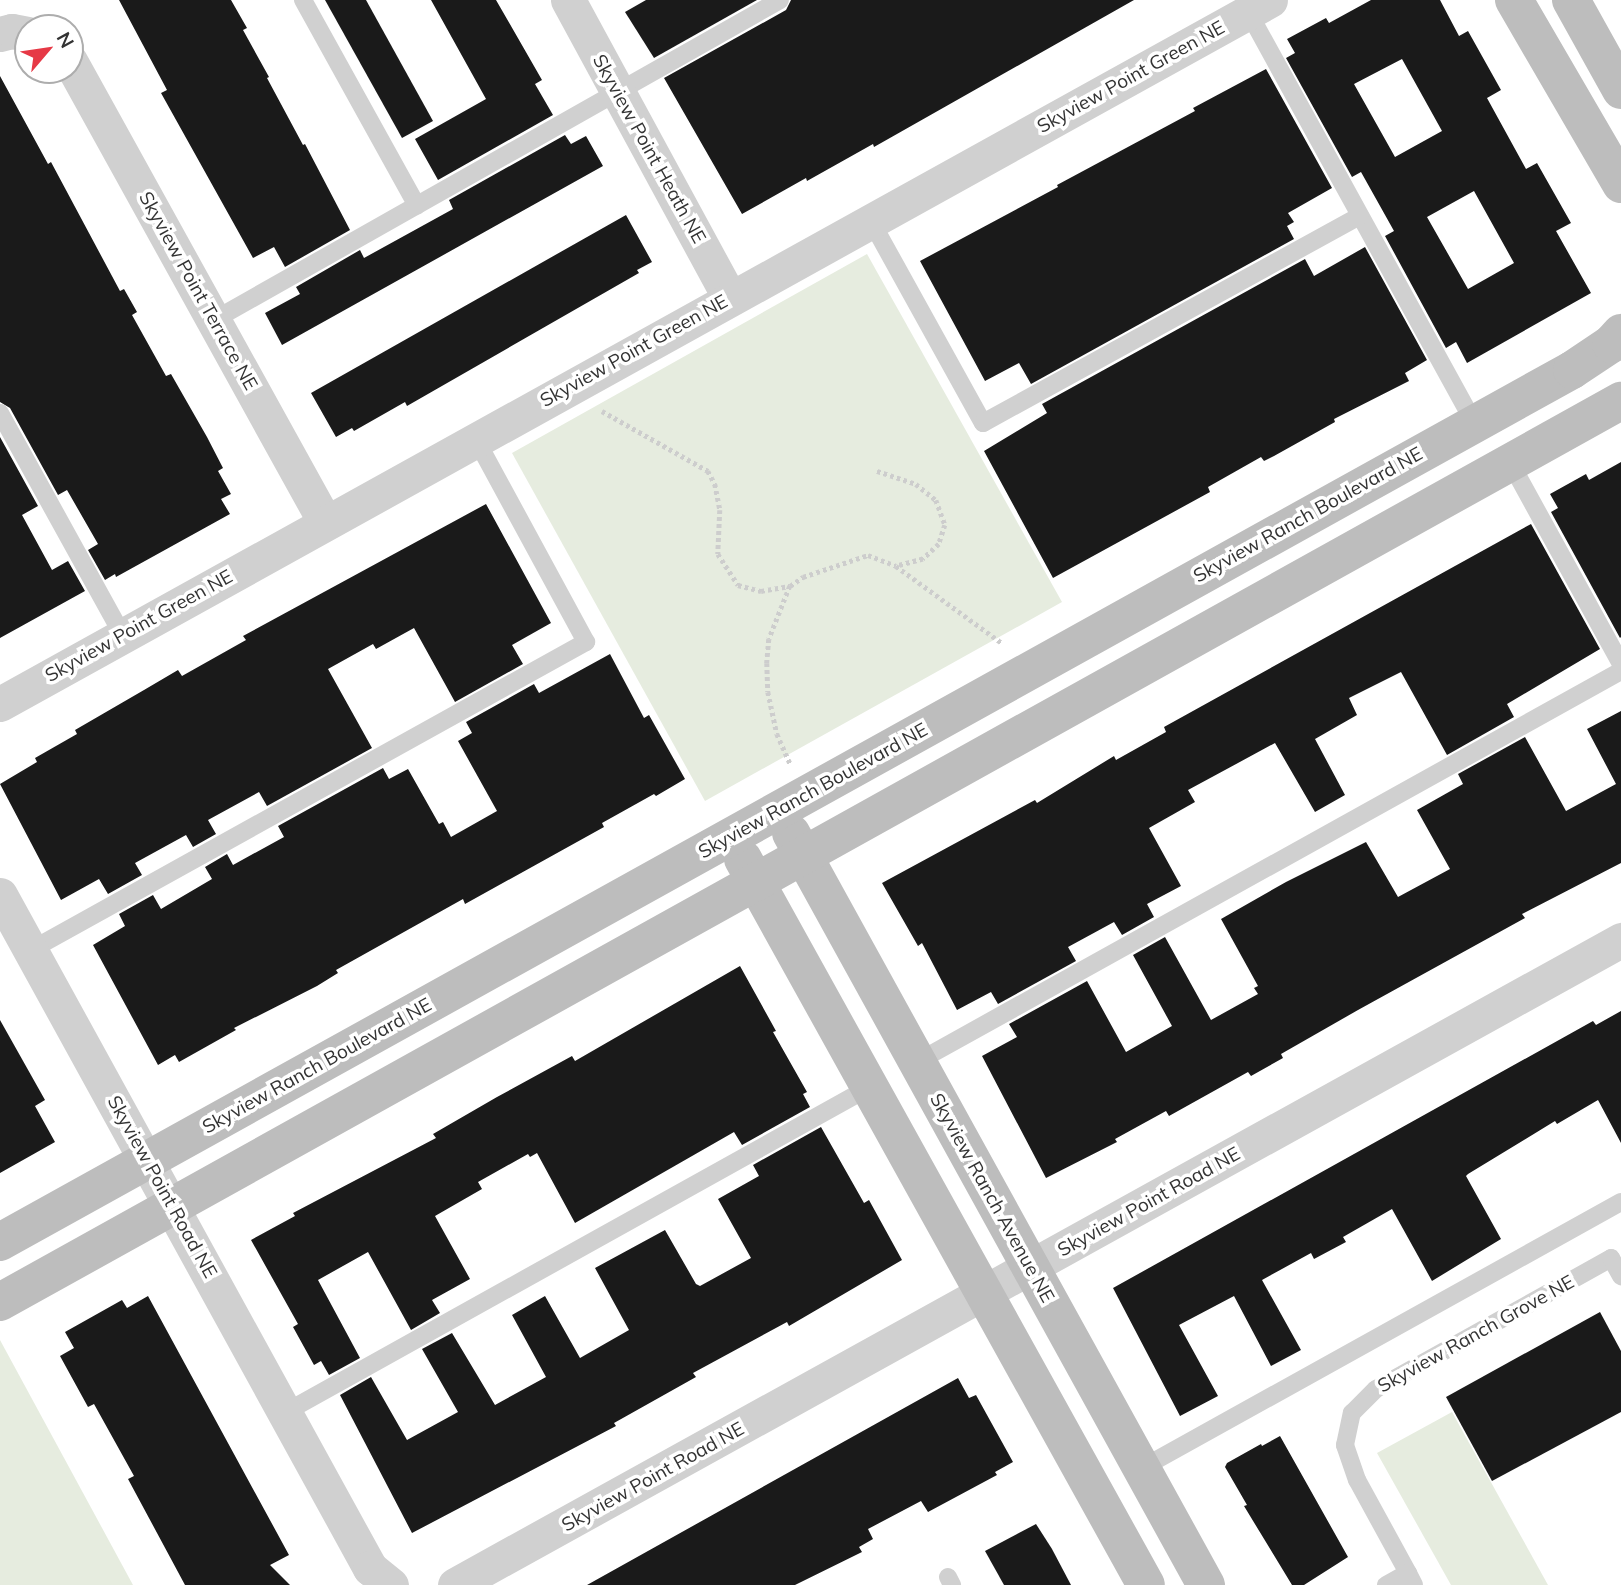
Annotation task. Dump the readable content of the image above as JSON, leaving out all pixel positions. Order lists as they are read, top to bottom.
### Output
{
  "streets": {
    "street": [
      "Skyview Point Green NE",
      "Skyview Point Heath NE",
      "Skyview Point Terrace NE",
      "Skyview Ranch Boulevard NE",
      "Skyview Point Road NE",
      "Skyview Ranch Avenue NE"
    ],
    "lane": ["Skyview Ranch Grove NE"]
  },
  "crossings": [
    ["Skyview Point Green NE", "Skyview Point Heath NE"],
    ["Skyview Point Green NE", "Skyview Point Terrace NE"],
    ["Skyview Ranch Boulevard NE", "Skyview Point Road NE"],
    ["Skyview Ranch Boulevard NE", "Skyview Ranch Avenue NE"],
    ["Skyview Point Road NE", "Skyview Ranch Avenue NE"]
  ],
  "north": "top right"
}
